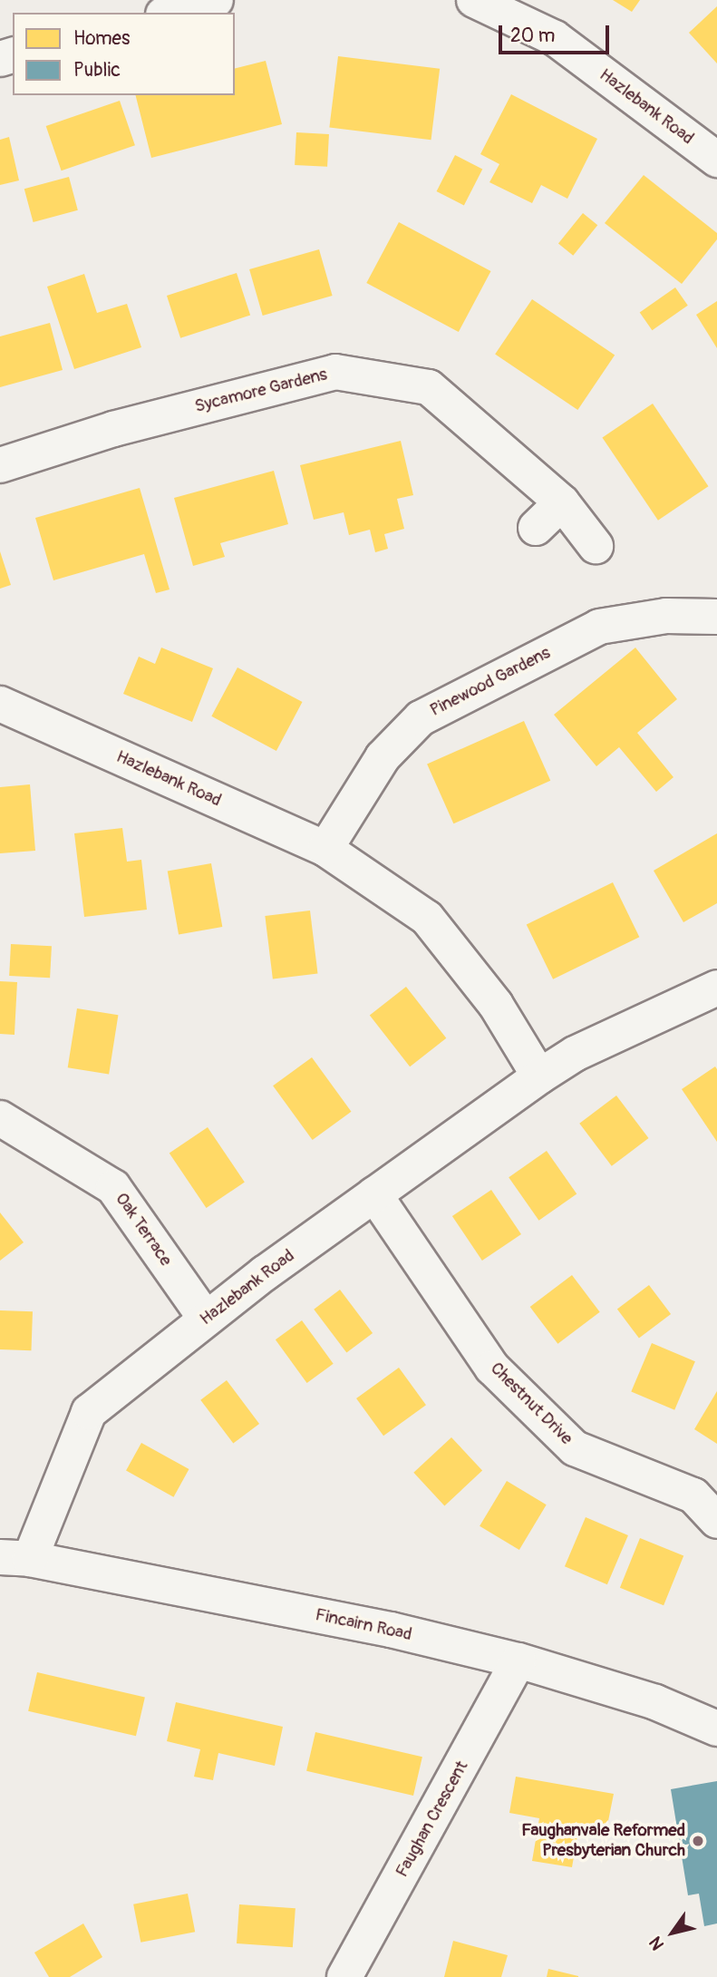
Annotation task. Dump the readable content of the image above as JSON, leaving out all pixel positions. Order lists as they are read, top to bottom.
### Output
{
  "streets": {
    "street": [
      "Hazlebank Road",
      "Sycamore Gardens",
      "Pinewood Gardens",
      "Oak Terrace",
      "Chestnut Drive",
      "Fincairn Road",
      "Faughan Crescent"
    ]
  },
  "crossings": [
    ["Hazlebank Road", "Pinewood Gardens"],
    ["Hazlebank Road", "Oak Terrace"],
    ["Hazlebank Road", "Chestnut Drive"],
    ["Hazlebank Road", "Fincairn Road"],
    ["Fincairn Road", "Faughan Crescent"]
  ],
  "places": ["Faughanvale Reformed Presbyterian Church"],
  "legend": ["Homes", "Public"],
  "scale_bar": "20 m",
  "north": "bottom left"
}
